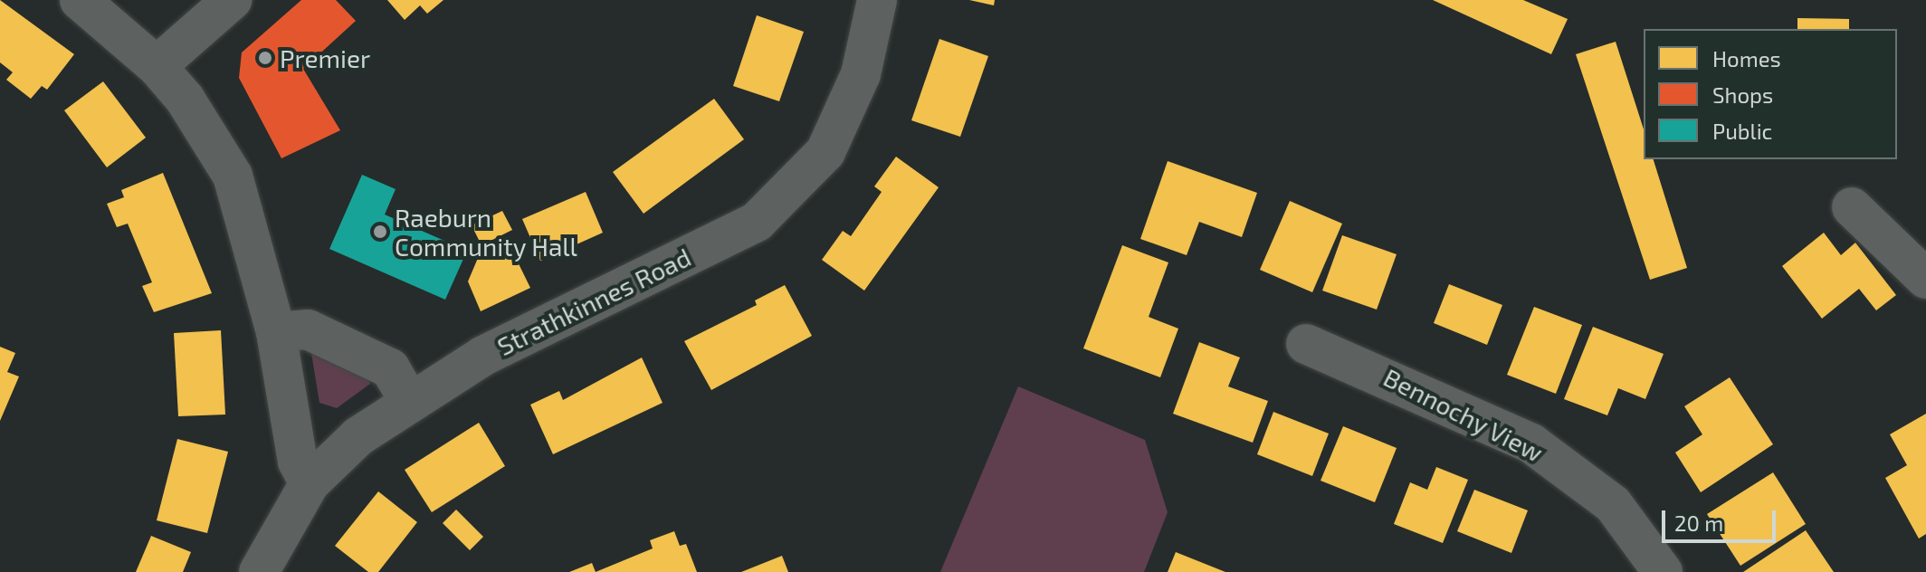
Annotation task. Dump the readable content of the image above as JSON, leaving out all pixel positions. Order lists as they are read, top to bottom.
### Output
{
  "streets": {
    "street": ["Strathkinnes Road", "Bennochy View"]
  },
  "places": ["Premier", "Raeburn Community Hall"],
  "legend": ["Homes", "Shops", "Public"],
  "scale_bar": "20 m"
}
